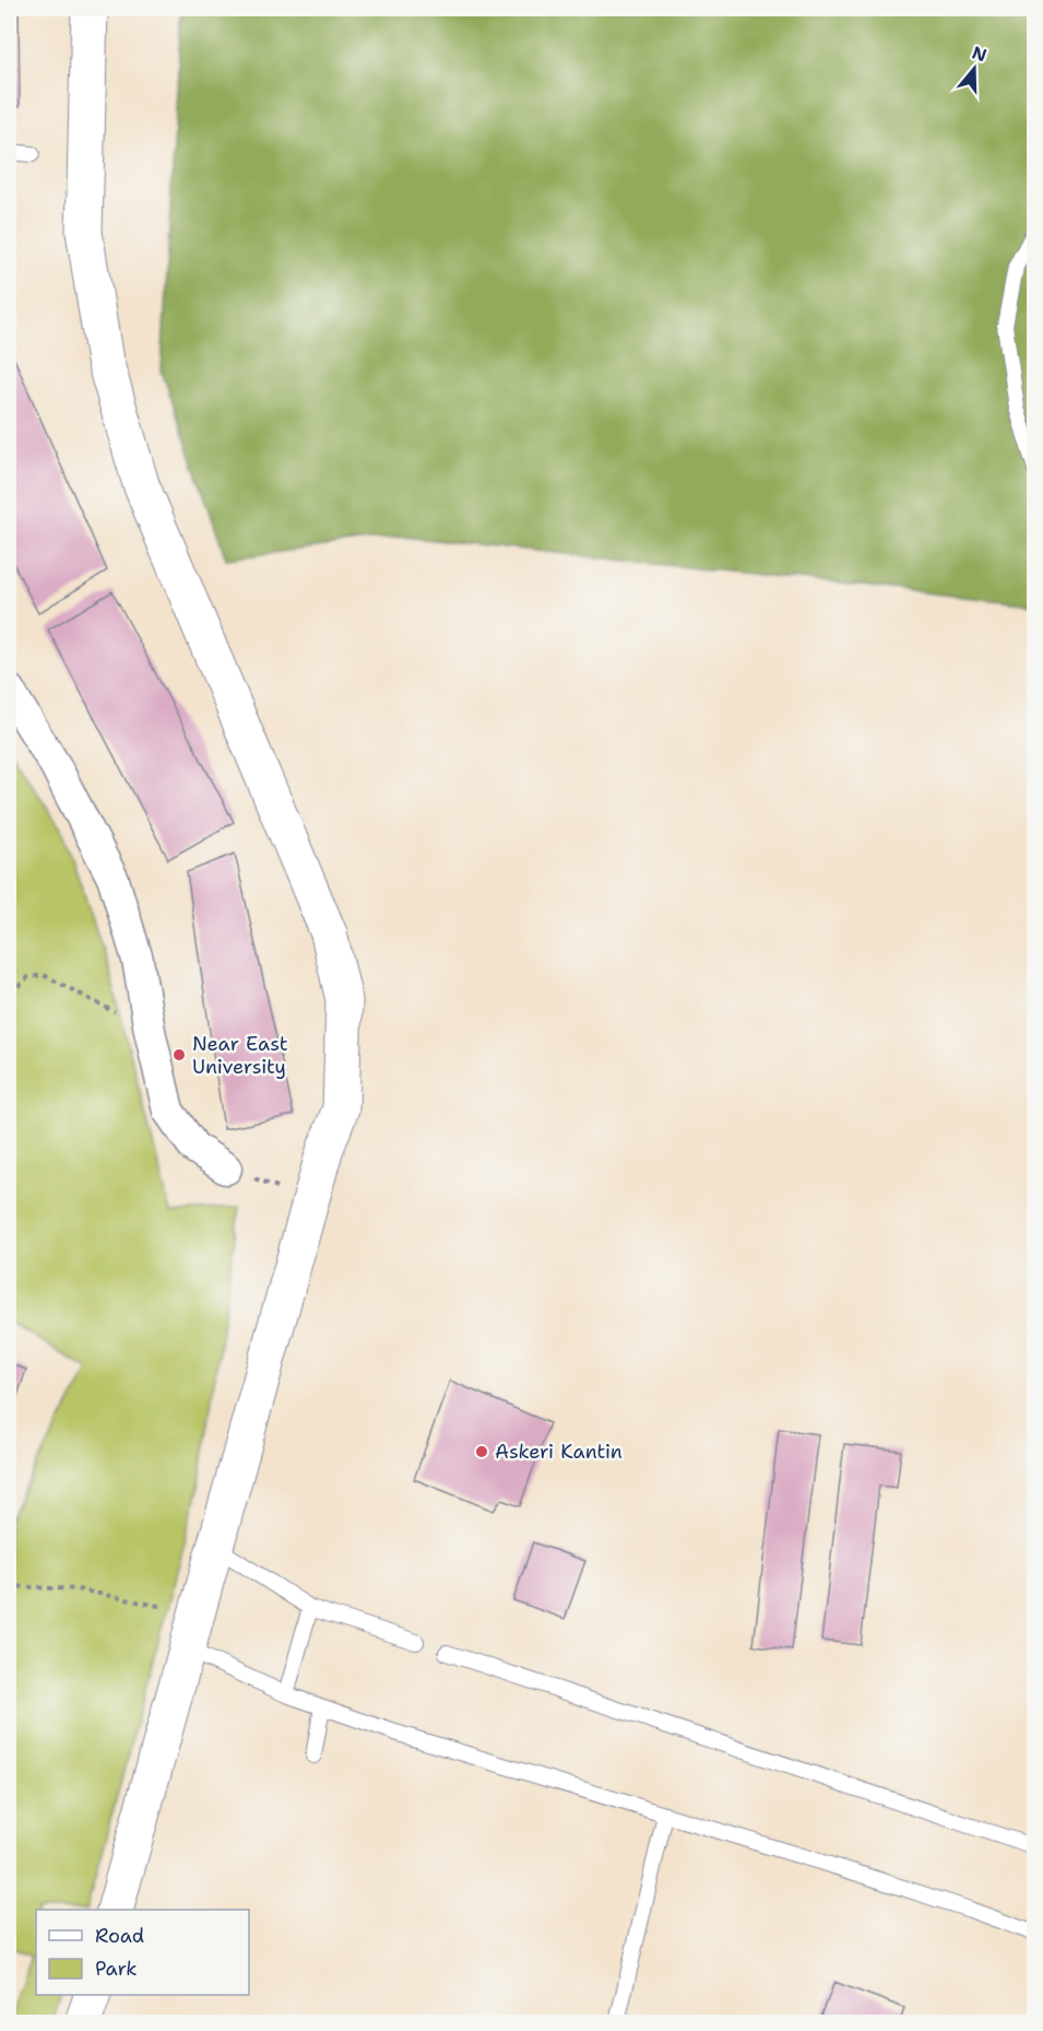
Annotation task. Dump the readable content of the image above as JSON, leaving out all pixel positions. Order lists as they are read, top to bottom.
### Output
{
  "places": ["Near East University", "Askeri Kantin"],
  "legend": ["Road", "Park"],
  "north": "top"
}
